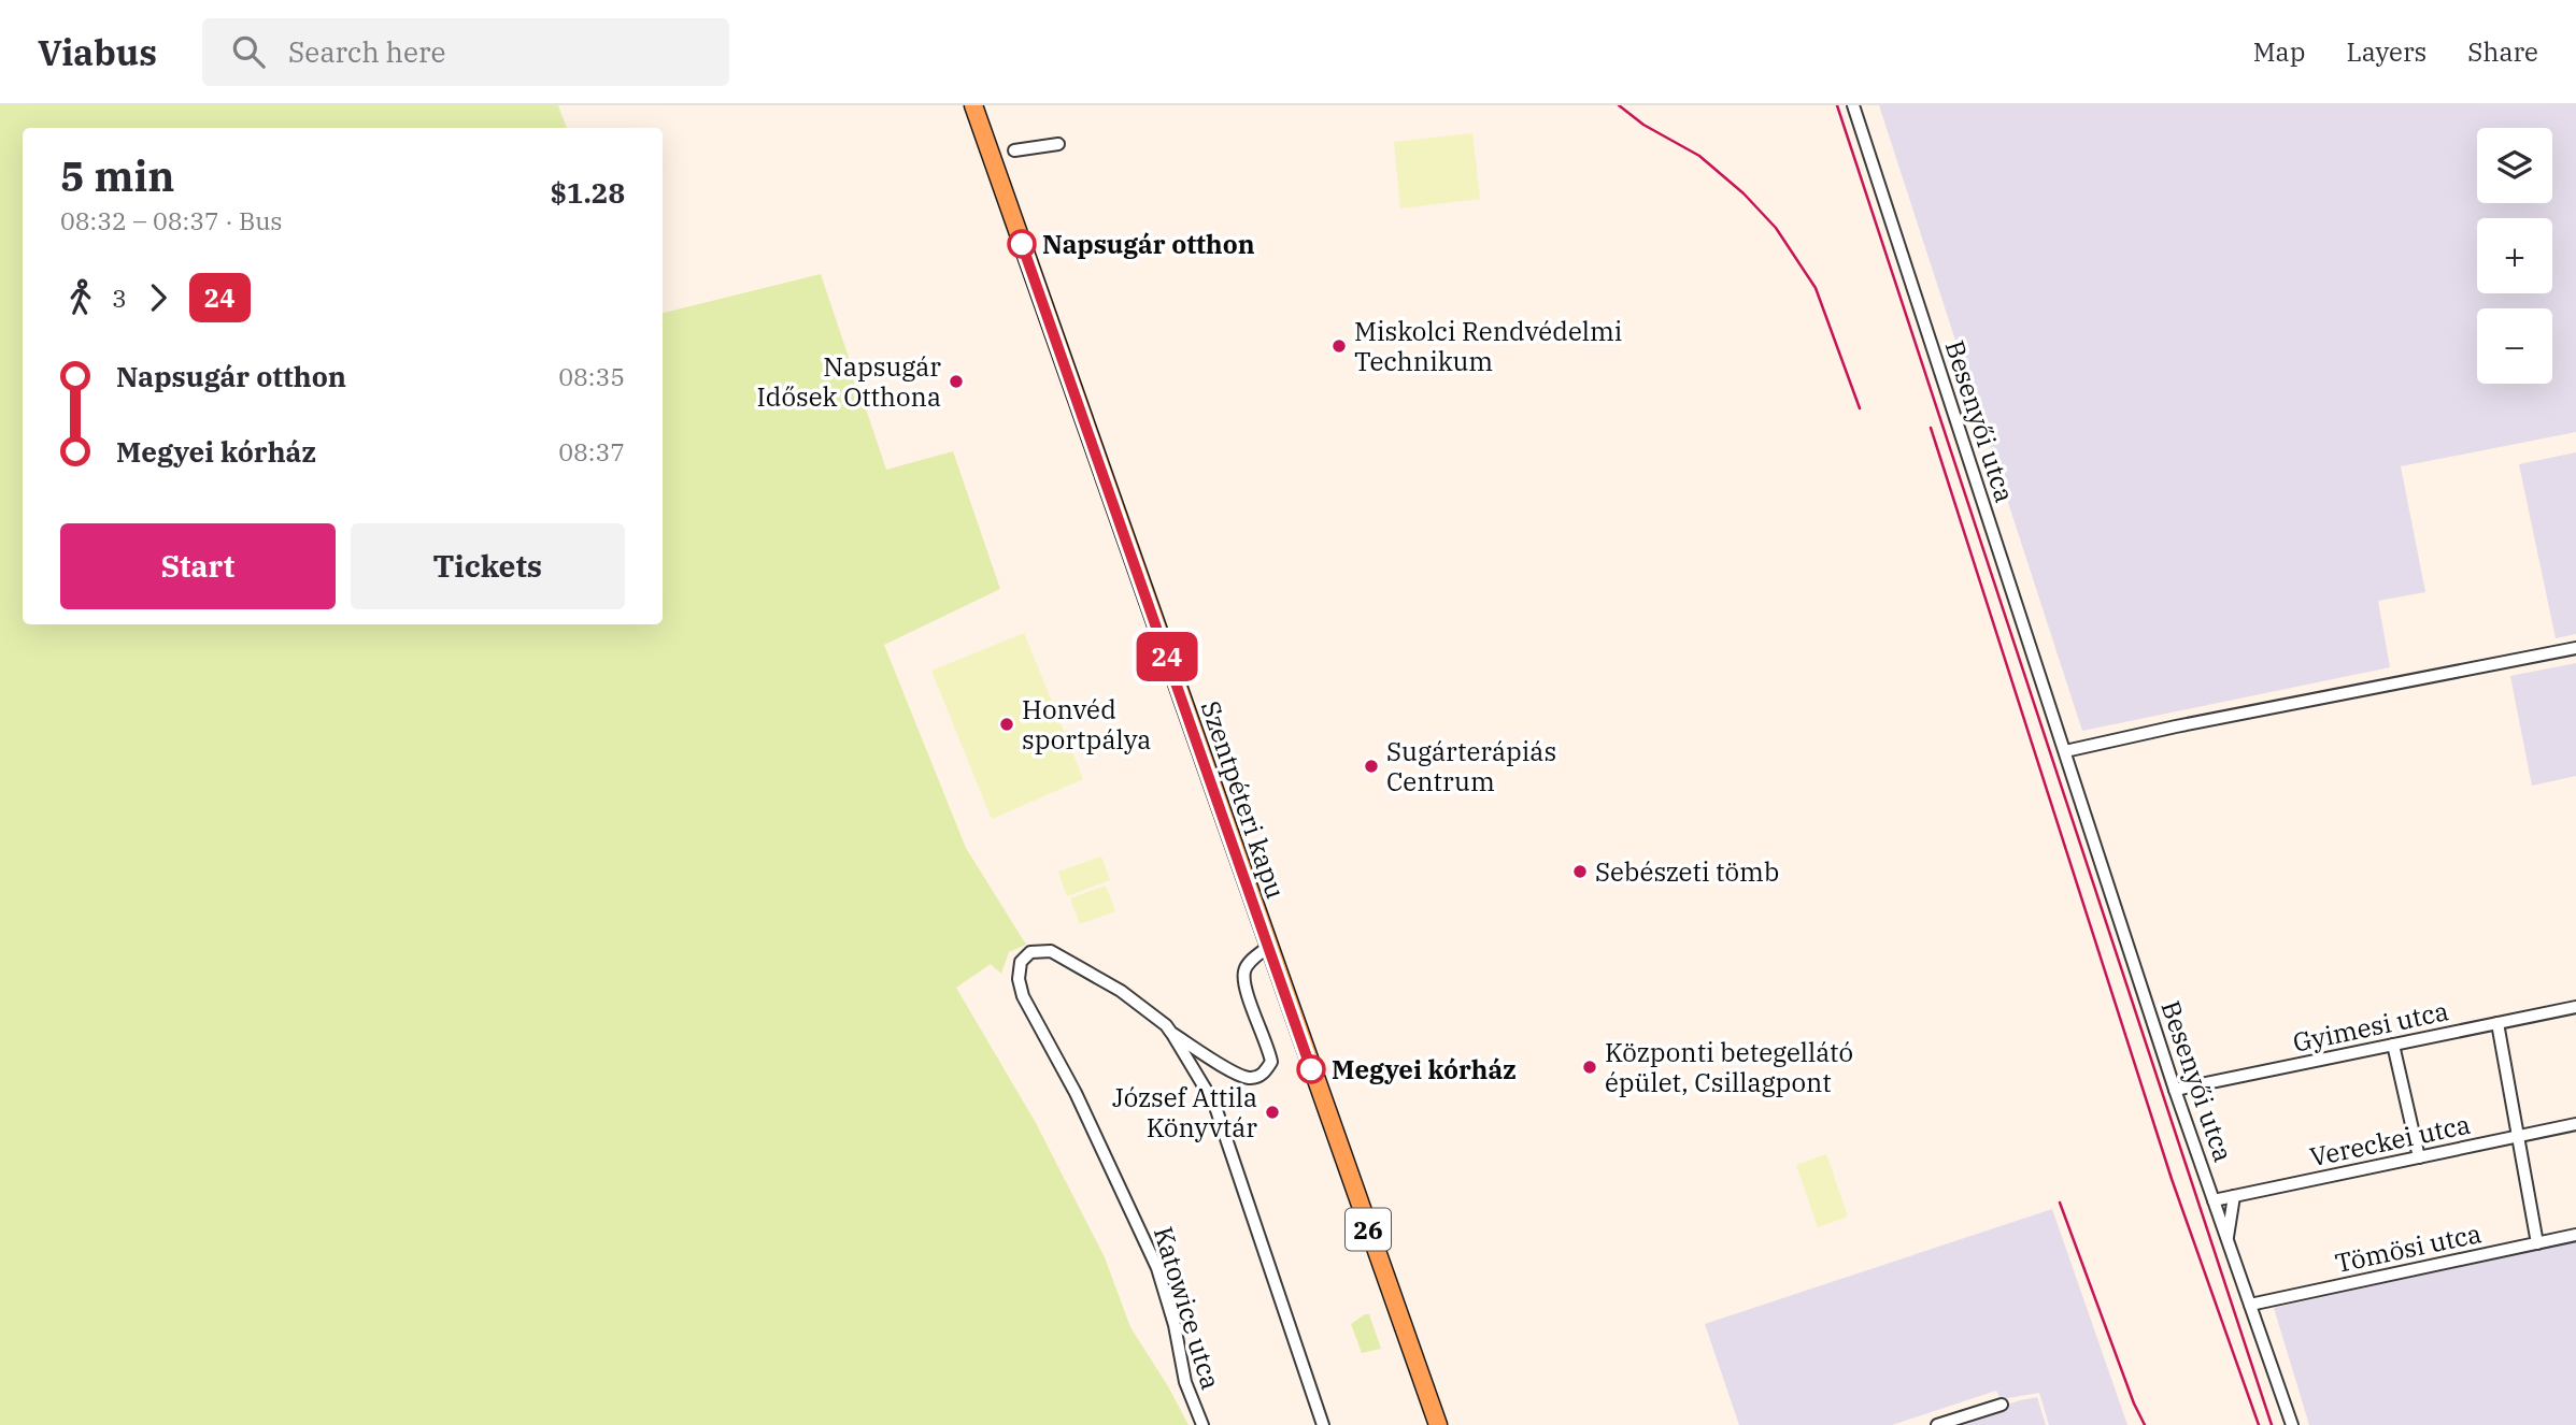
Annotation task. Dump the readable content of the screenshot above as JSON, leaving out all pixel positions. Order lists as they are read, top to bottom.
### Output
{
  "streets": {
    "main road": ["Szentpéteri kapu", "26"],
    "street": [
      "Besenyői utca",
      "Gyimesi utca",
      "Vereckei utca",
      "Tömösi utca",
      "Katowice utca"
    ]
  },
  "crossings": [
    ["Besenyői utca", "Gyimesi utca"],
    ["Besenyői utca", "Vereckei utca"],
    ["Besenyői utca", "Tömösi utca"],
    ["Szentpéteri kapu", "Katowice utca"]
  ],
  "places": [
    "Napsugár otthon",
    "Miskolci Rendvédelmi Technikum",
    "Napsugár Idősek Otthona",
    "Honvéd sportpálya",
    "Sugárterápiás Centrum",
    "Sebészeti tömb",
    "Központi betegellátó épület, Csillagpont",
    "Megyei kórház",
    "József Attila Könyvtár"
  ],
  "lines": ["bus line 24"],
  "page": {
    "header": "Viabus",
    "search": "Search here",
    "nav": ["Map", "Layers", "Share"],
    "on_map": "24",
    "map_buttons": ["+", "−"],
    "heading": ["5 min", "08:32 – 08:37 · Bus", "$1.28"],
    "legs": ["3", "24"],
    "list": [
      {
        "name": "Napsugár otthon",
        "value": "08:35"
      },
      {
        "name": "Megyei kórház",
        "value": "08:37"
      }
    ],
    "buttons": ["Start", "Tickets"]
  }
}
